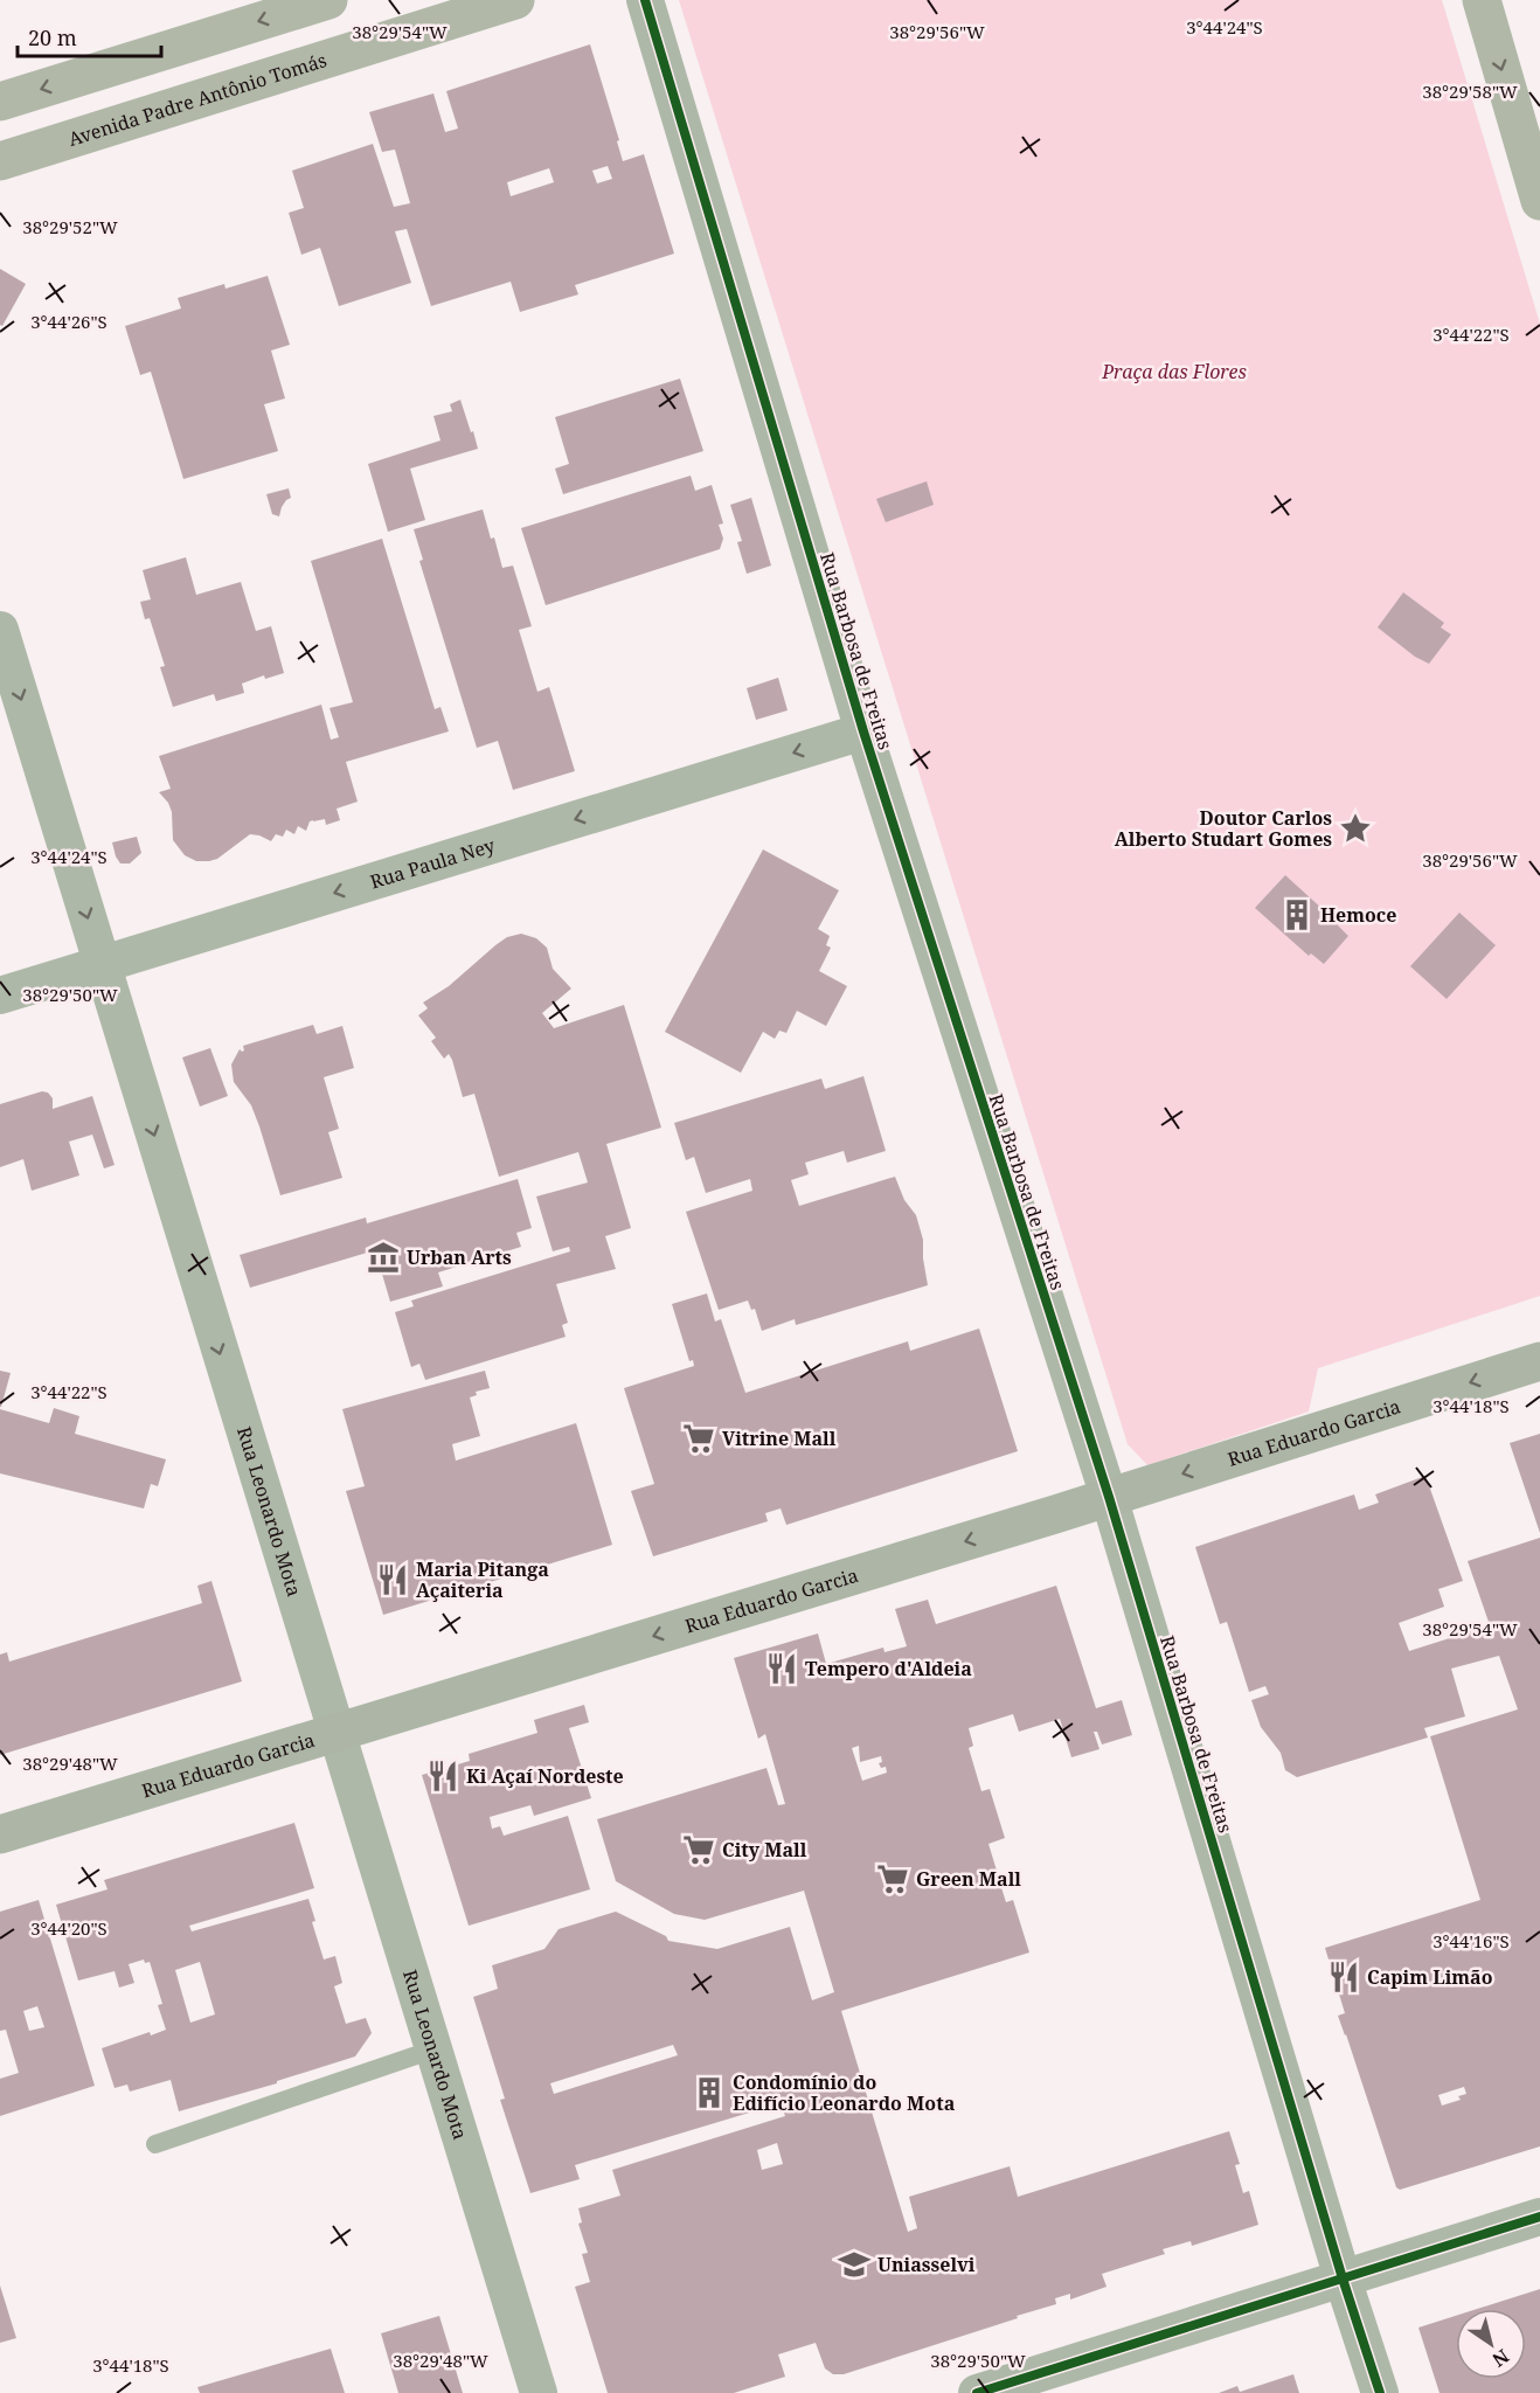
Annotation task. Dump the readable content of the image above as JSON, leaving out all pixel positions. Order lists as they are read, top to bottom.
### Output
{
  "streets": {
    "main road": ["Avenida Padre Antônio Tomás", "Rua Eduardo Garcia"],
    "street": ["Rua Barbosa de Freitas", "Rua Paula Ney", "Rua Leonardo Mota"]
  },
  "crossings": [
    ["Rua Barbosa de Freitas", "Rua Paula Ney"],
    ["Rua Barbosa de Freitas", "Rua Eduardo Garcia"],
    ["Rua Paula Ney", "Rua Leonardo Mota"],
    ["Rua Eduardo Garcia", "Rua Leonardo Mota"]
  ],
  "one_way": ["Rua Paula Ney", "Rua Eduardo Garcia", "Rua Leonardo Mota"],
  "parks": ["Praça das Flores"],
  "places": {
    "place": ["Doutor Carlos Alberto Studart Gomes"],
    "building": ["Hemoce", "Condomínio do Edifício Leonardo Mota"],
    "museum": ["Urban Arts"],
    "supermarket": ["Vitrine Mall", "City Mall", "Green Mall"],
    "restaurant": [
      "Maria Pitanga Açaiteria",
      "Tempero d'Aldeia",
      "Ki Açaí Nordeste",
      "Capim Limão"
    ],
    "school or university": ["Uniasselvi"]
  },
  "scale_bar": "20 m",
  "north": "bottom right",
  "coordinates": [
    "3°44'24\"S",
    "38°29'54\"W",
    "38°29'56\"W",
    "38°29'58\"W",
    "38°29'52\"W",
    "3°44'26\"S",
    "3°44'22\"S",
    "38°29'50\"W",
    "3°44'18\"S",
    "38°29'48\"W",
    "3°44'20\"S",
    "3°44'16\"S"
  ]
}
